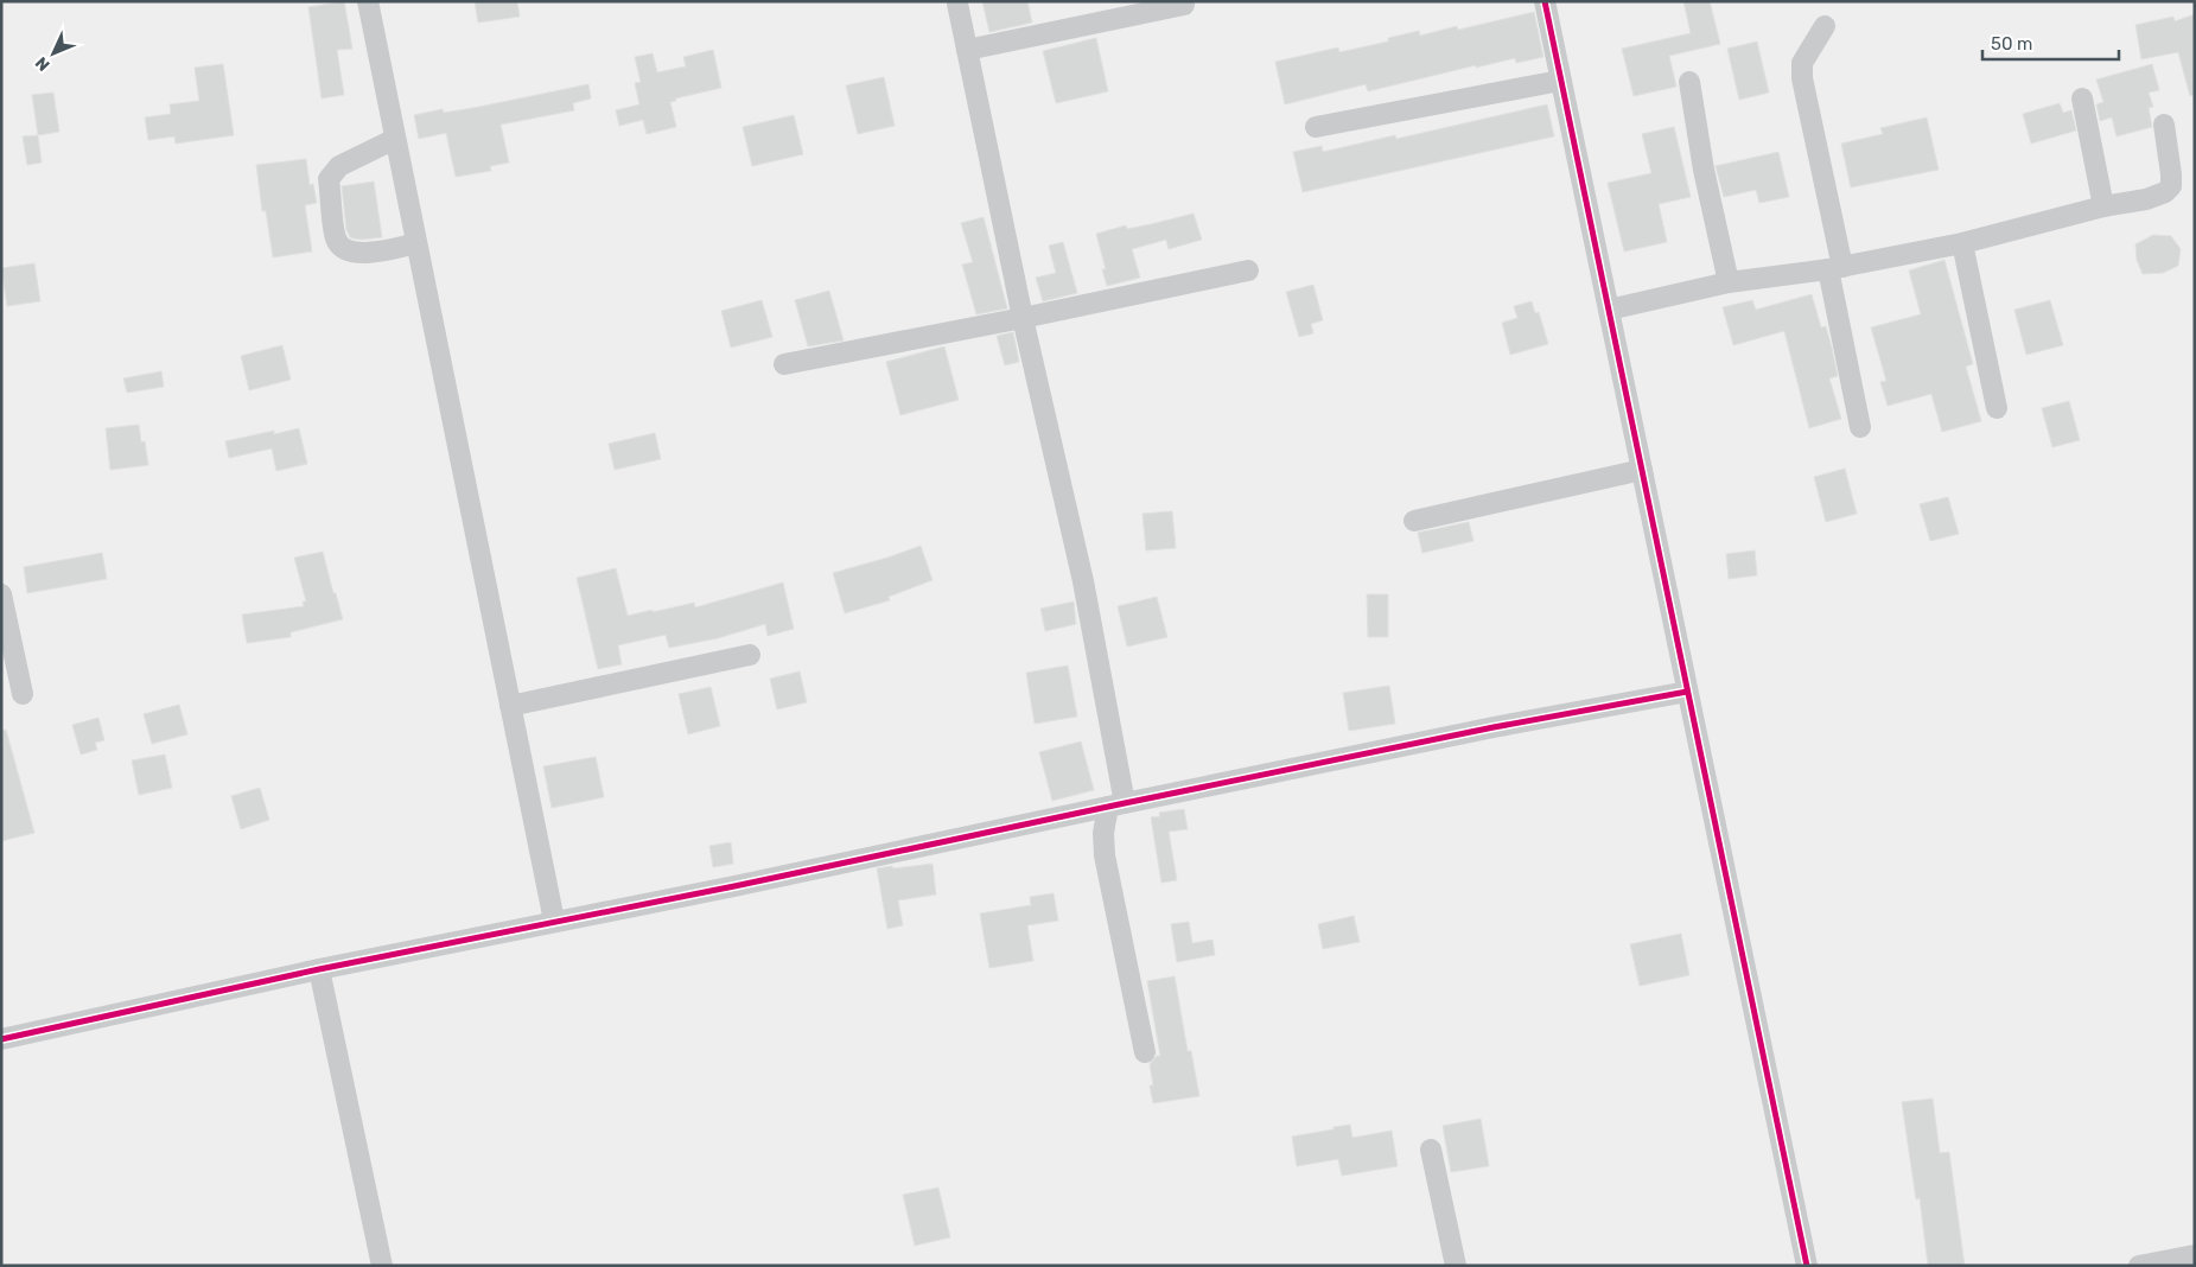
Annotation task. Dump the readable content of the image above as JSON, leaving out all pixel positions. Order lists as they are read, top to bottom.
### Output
{
  "scale_bar": "50 m",
  "north": "bottom left"
}
